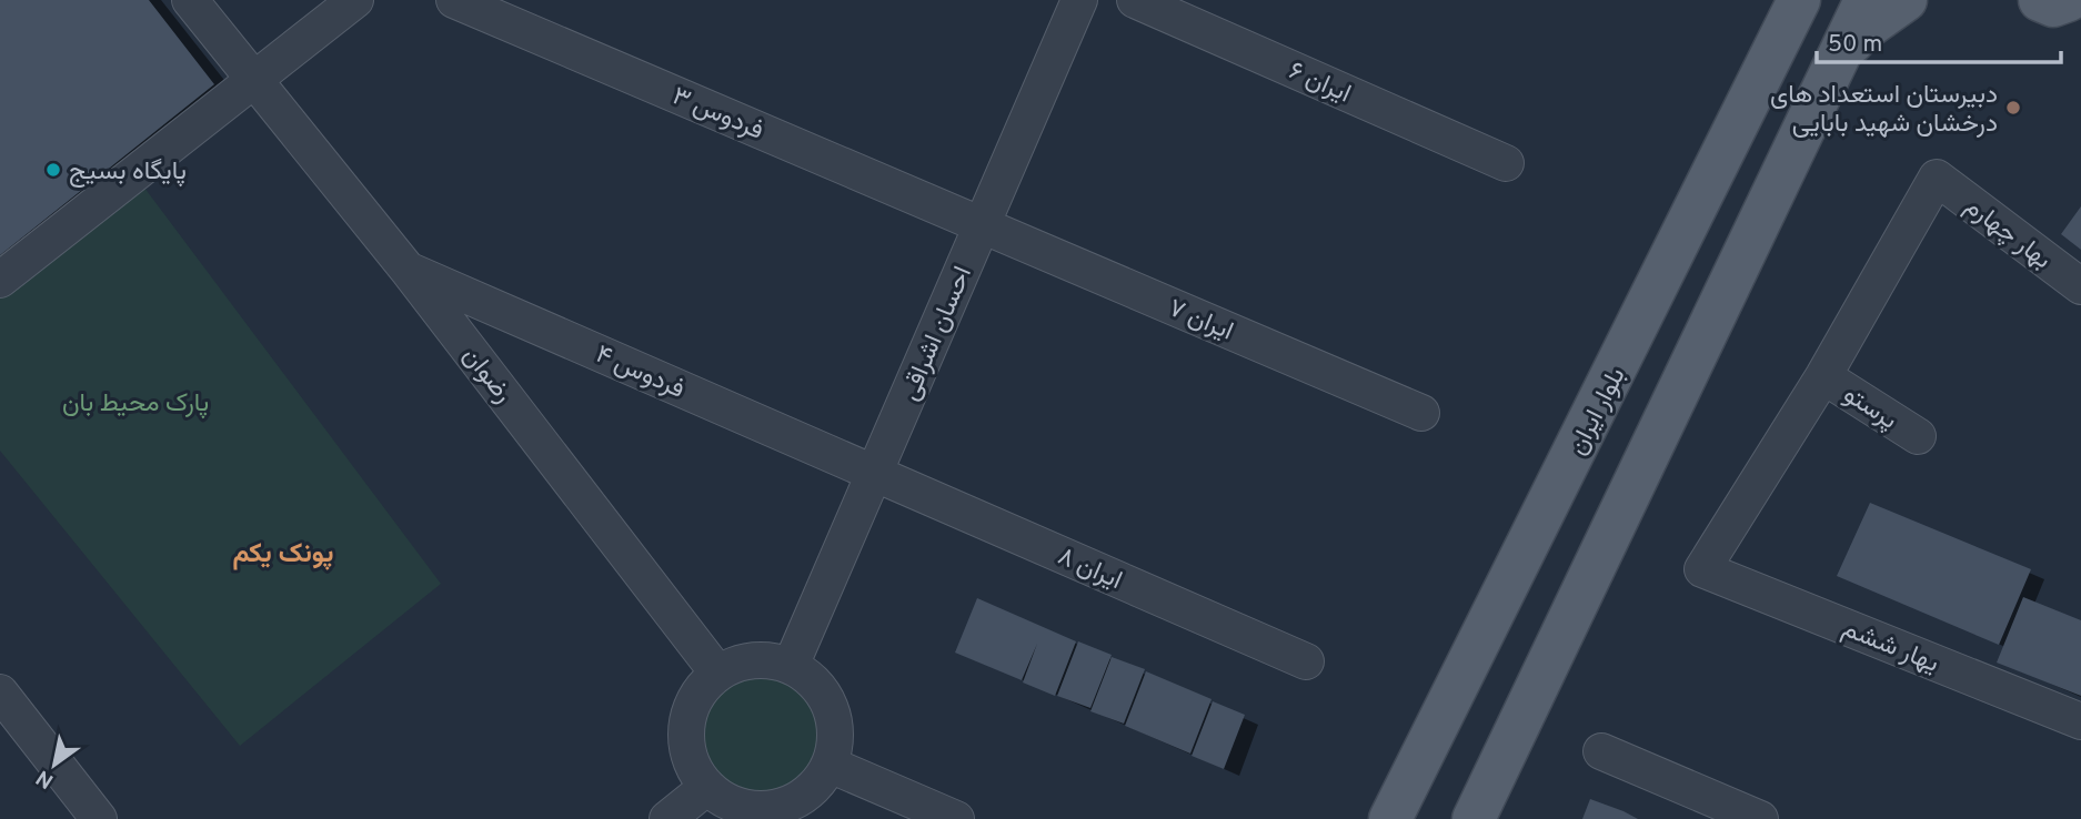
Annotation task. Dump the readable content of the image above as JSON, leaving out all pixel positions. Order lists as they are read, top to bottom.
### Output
{
  "streets": {
    "main road": ["بلوار ایران"],
    "street": [
      "ایران ۶",
      "فردوس ۳",
      "بهار چهارم",
      "ایران ۷",
      "احسان اشراقی",
      "فردوس ۴",
      "رضوان",
      "پرستو",
      "ایران ۸",
      "یهار ششم"
    ]
  },
  "crossings": [
    ["فردوس ۳", "ایران ۷"],
    ["فردوس ۳", "احسان اشراقی"],
    ["بهار چهارم", "پرستو"],
    ["بهار چهارم", "یهار ششم"],
    ["ایران ۷", "احسان اشراقی"],
    ["احسان اشراقی", "فردوس ۴"],
    ["احسان اشراقی", "رضوان"],
    ["احسان اشراقی", "ایران ۸"],
    ["فردوس ۴", "رضوان"],
    ["فردوس ۴", "ایران ۸"],
    ["پرستو", "یهار ششم"]
  ],
  "districts": ["پونک یکم"],
  "parks": ["پارک محیط بان"],
  "places": ["دبیرستان استعداد های درخشان شهید بابایی", "پایگاه بسیج"],
  "scale_bar": "50 m",
  "north": "bottom left"
}
